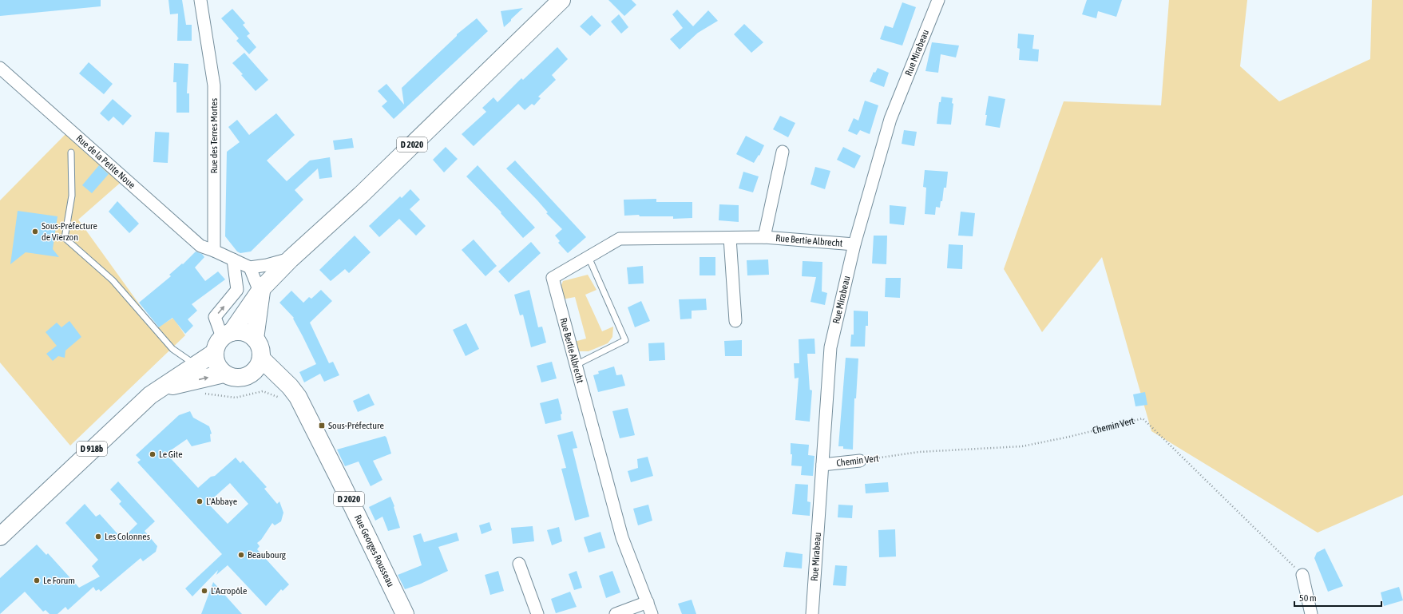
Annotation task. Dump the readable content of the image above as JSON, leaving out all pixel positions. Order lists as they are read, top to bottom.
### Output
{
  "streets": {
    "main road": ["D 2020", "D 918b", "Rue Georges Rousseau"],
    "street": [
      "Rue Mirabeau",
      "Rue des Terres Mortes",
      "Rue de la Petite Noue",
      "Rue Bertie Albrecht",
      "Chemin Vert"
    ]
  },
  "crossings": [
    ["Rue Mirabeau", "Rue Bertie Albrecht"],
    ["Rue Mirabeau", "Chemin Vert"],
    ["Rue des Terres Mortes", "Rue de la Petite Noue"],
    ["D 2020", "D 918b"],
    ["D 2020", "Rue Georges Rousseau"],
    ["D 918b", "Rue Georges Rousseau"]
  ],
  "places": {
    "other": [
      "Sous-Préfecture de Vierzon",
      "Le Gite",
      "L'Abbaye",
      "Les Colonnes",
      "Beaubourg",
      "Le Forum",
      "L'Acropôle"
    ],
    "transit": ["Sous-Préfecture"]
  },
  "scale_bar": "50 m"
}
